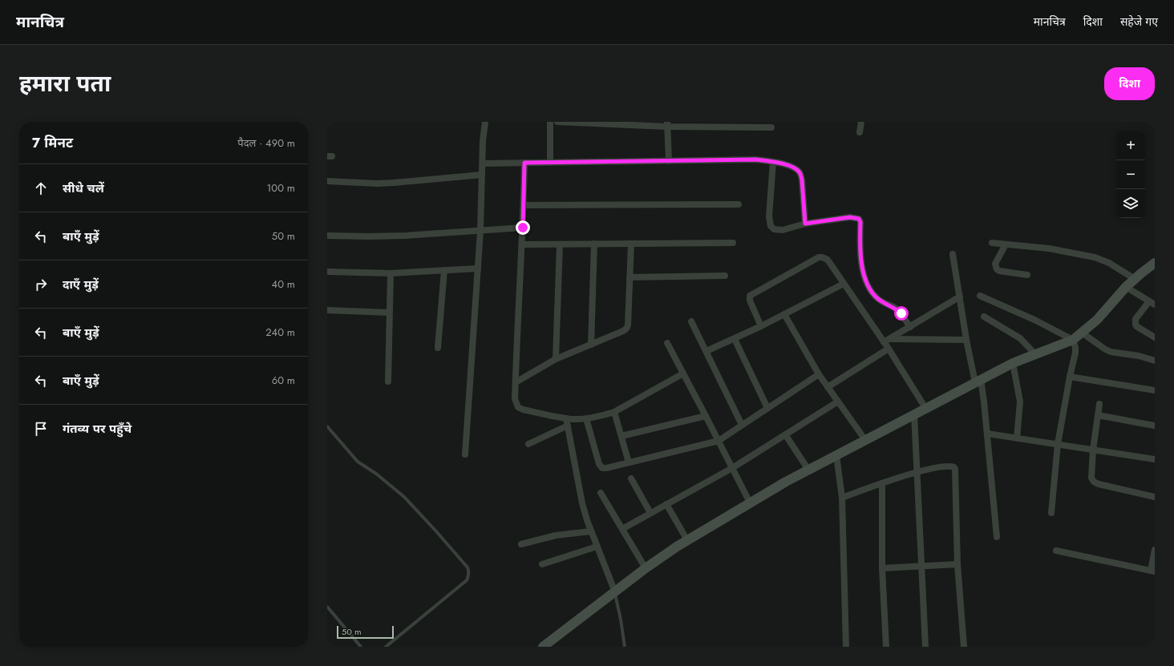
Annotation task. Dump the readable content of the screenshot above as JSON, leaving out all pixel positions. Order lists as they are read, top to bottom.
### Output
{
  "scale_bar": "50 m",
  "page": {
    "header": "मानचित्र",
    "nav": ["मानचित्र", "दिशा", "सहेजे गए"],
    "title": "हमारा पता",
    "buttons": "दिशा",
    "heading": ["7 मिनट", "पैदल · 490 m"],
    "map_buttons": ["+", "−"],
    "list": [
      ["सीधे चलें", "100 m"],
      ["बाएँ मुड़ें", "50 m"],
      ["दाएँ मुड़ें", "40 m"],
      ["बाएँ मुड़ें", "240 m"],
      ["बाएँ मुड़ें", "60 m"],
      "गंतव्य पर पहुँचे"
    ],
    "scale": "50 m"
  }
}
